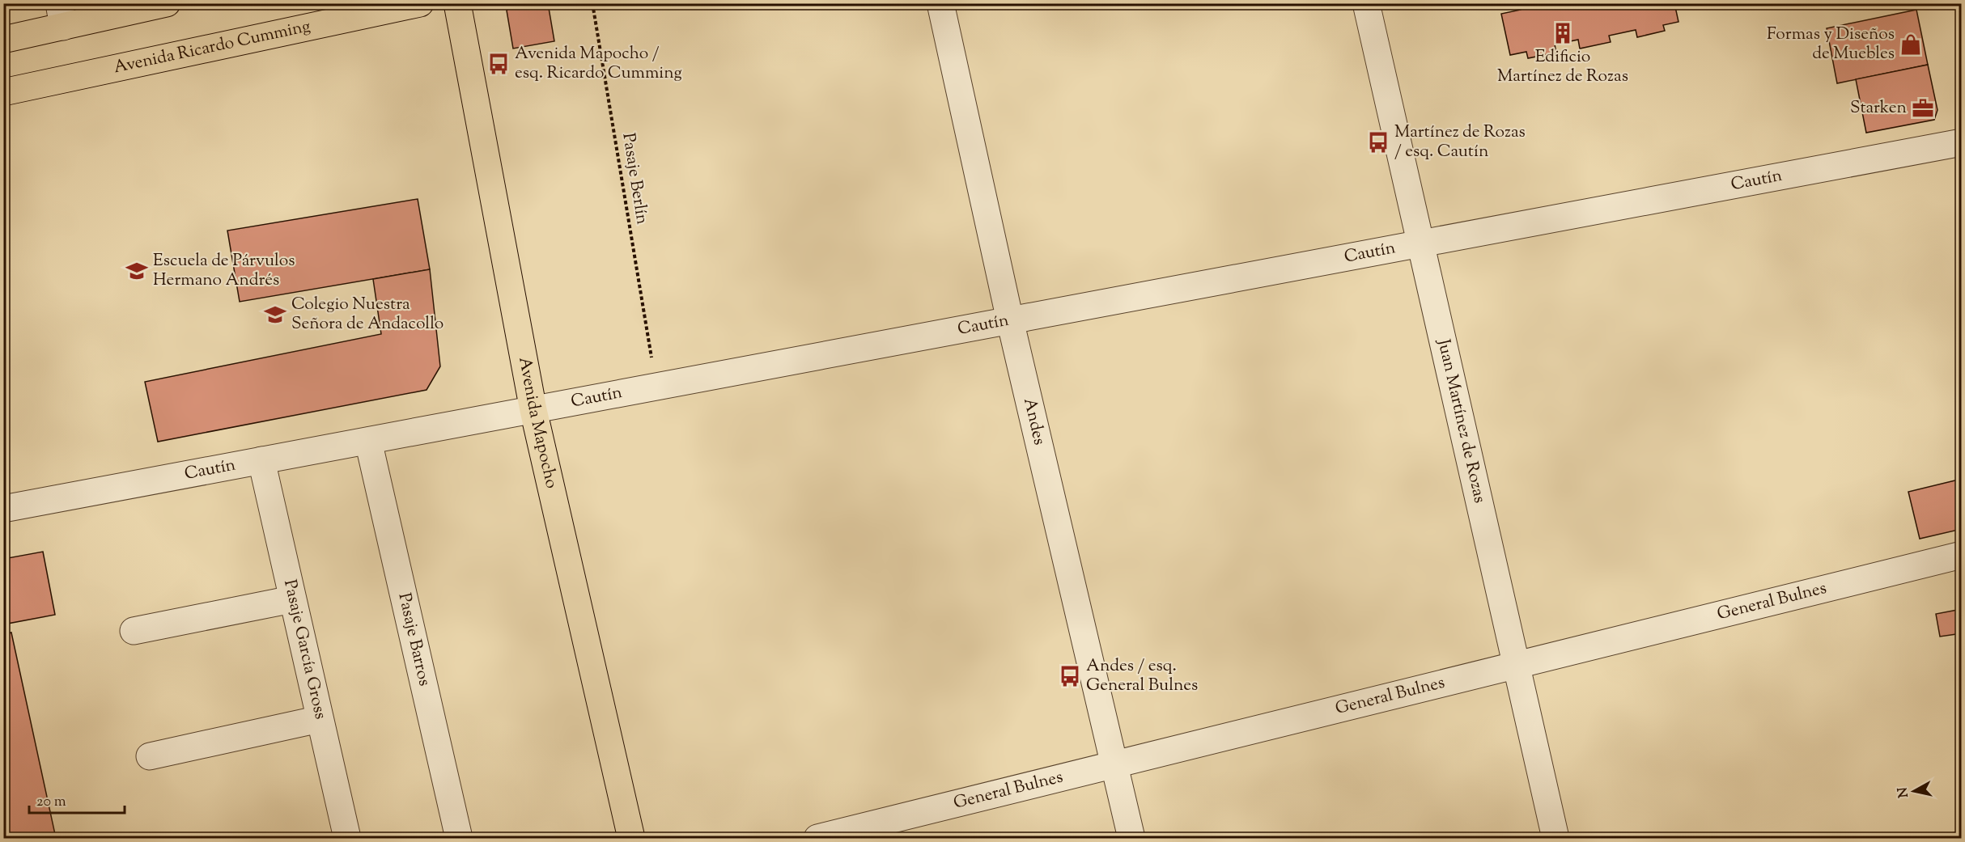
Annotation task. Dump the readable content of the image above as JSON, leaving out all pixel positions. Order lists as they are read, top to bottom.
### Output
{
  "streets": {
    "main road": ["Avenida Ricardo Cumming", "Avenida Mapocho"],
    "street": [
      "Cautín",
      "Andes",
      "Juan Martínez de Rozas",
      "General Bulnes",
      "Pasaje Barros",
      "Pasaje García Gross"
    ],
    "path": ["Pasaje Berlín"]
  },
  "crossings": [
    ["Cautín", "Andes"],
    ["Cautín", "Juan Martínez de Rozas"],
    ["Cautín", "Avenida Mapocho"],
    ["Cautín", "Pasaje Barros"],
    ["Cautín", "Pasaje García Gross"],
    ["Andes", "General Bulnes"],
    ["Juan Martínez de Rozas", "General Bulnes"]
  ],
  "places": {
    "building": ["Edificio Martínez de Rozas"],
    "shop": ["Formas y Diseños de Muebles"],
    "bus stop": ["Avenida Mapocho / esq. Ricardo Cumming", "Martínez de Rozas / esq. Cautín", "Andes / esq. General Bulnes"],
    "office": ["Starken"],
    "school or university": ["Escuela de Párvulos Hermano Andrés", "Colegio Nuestra Señora de Andacollo"]
  },
  "scale_bar": "20 m",
  "north": "left"
}
